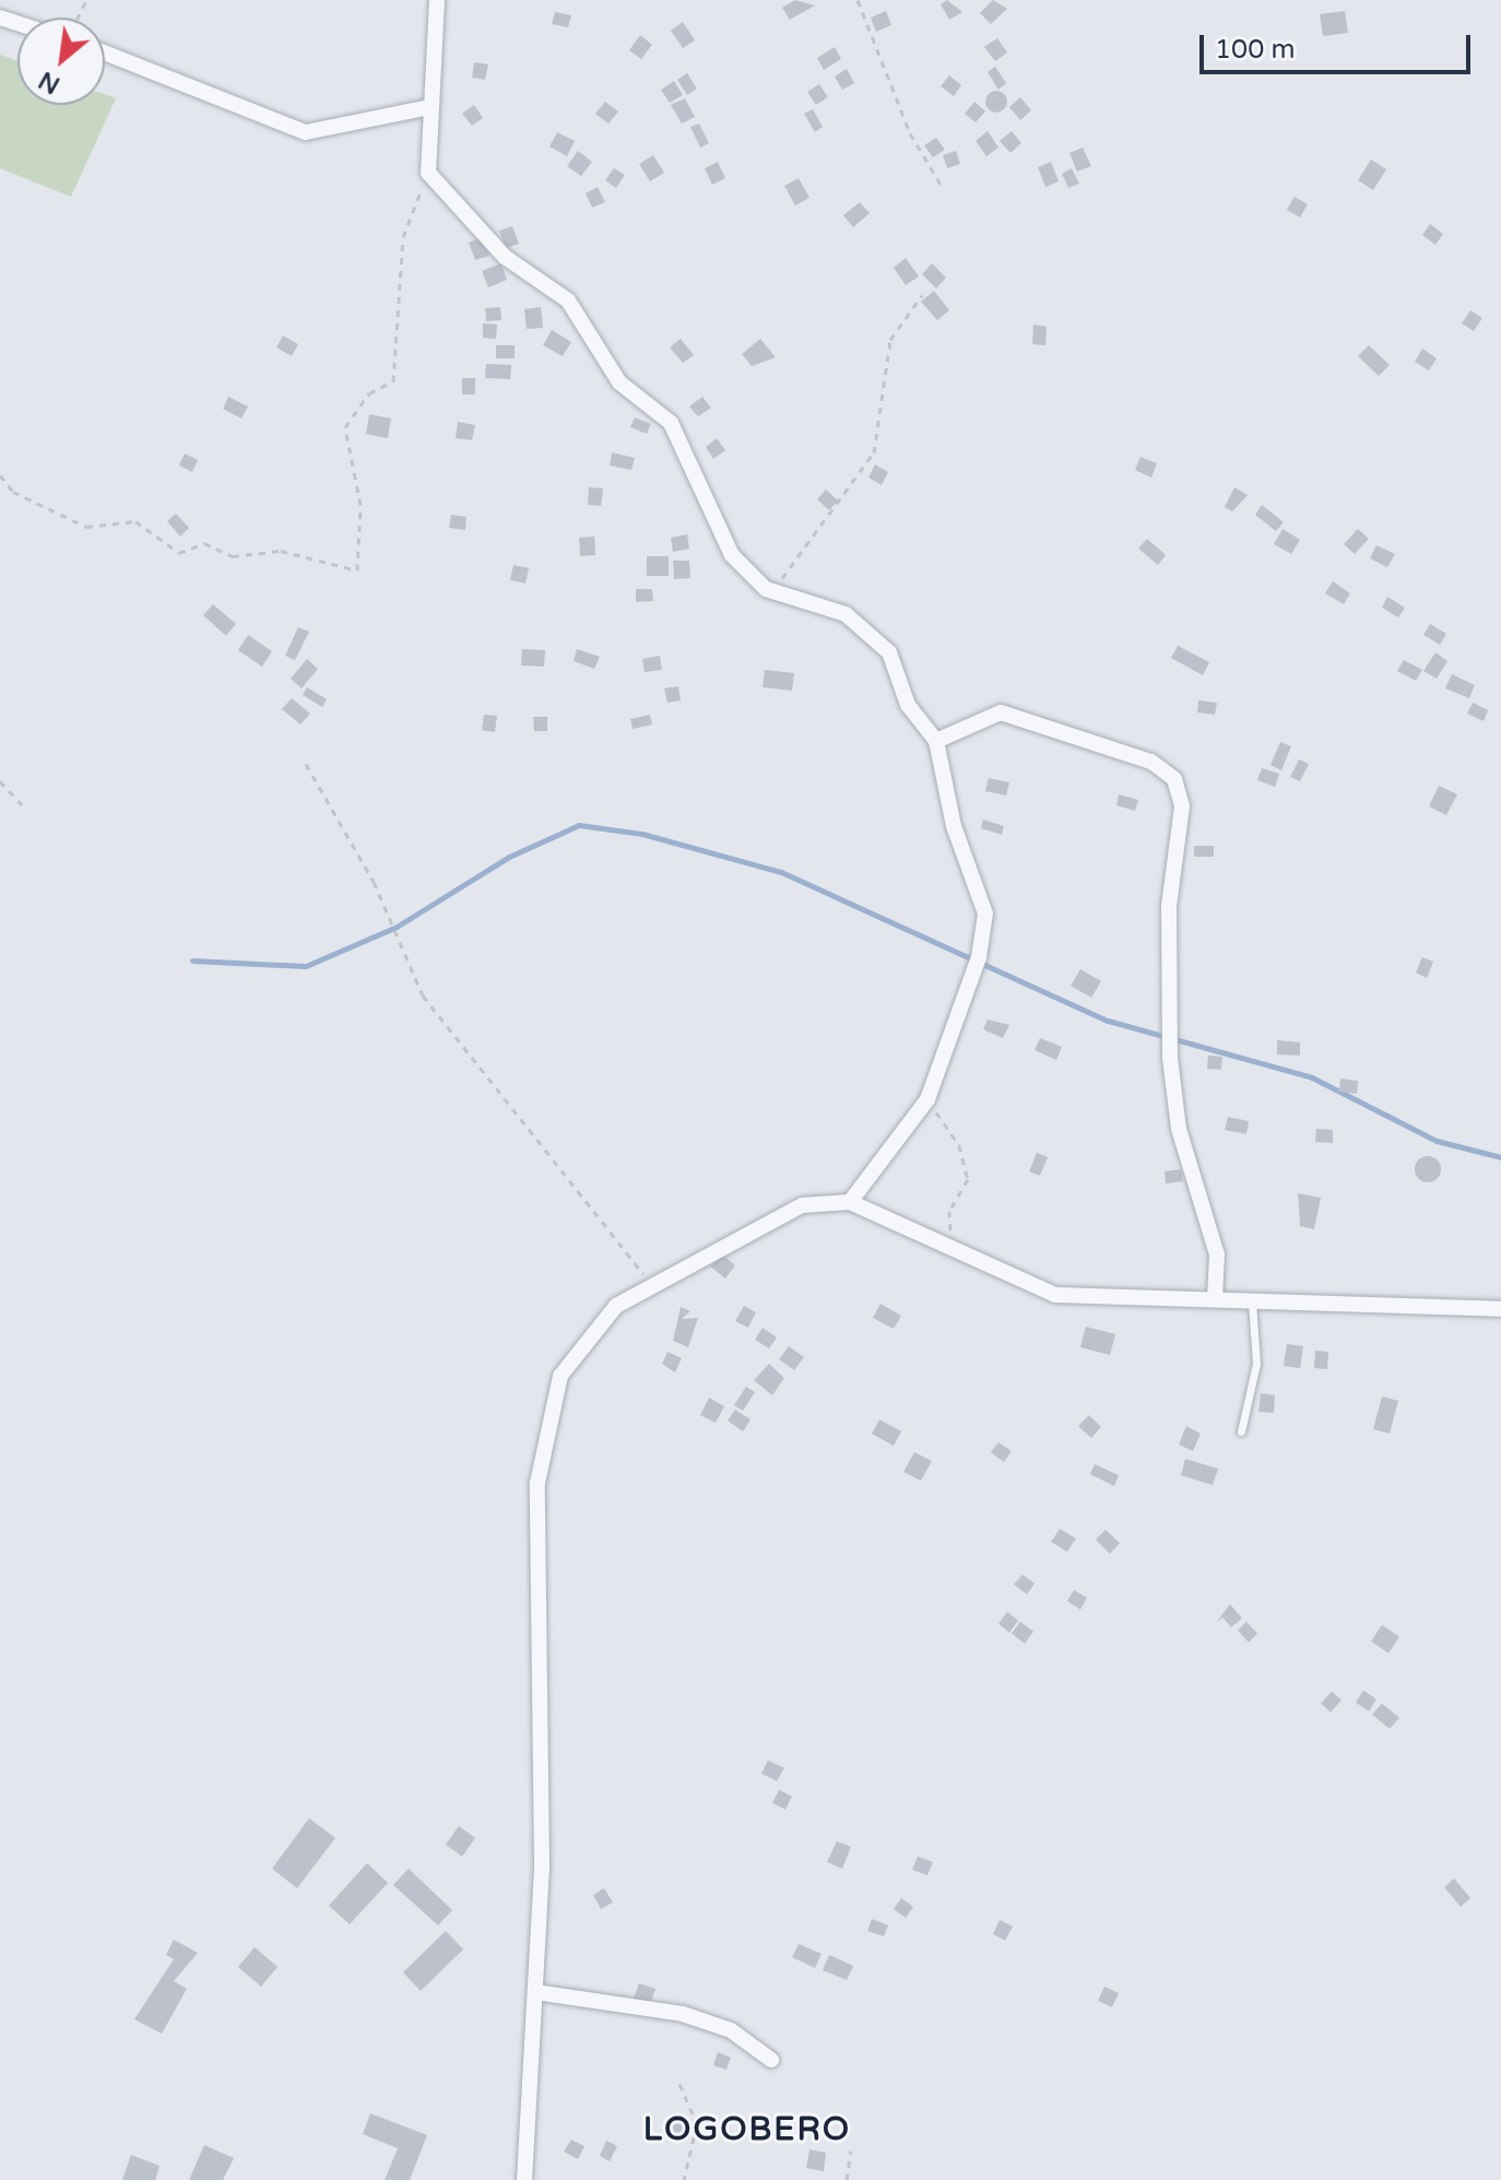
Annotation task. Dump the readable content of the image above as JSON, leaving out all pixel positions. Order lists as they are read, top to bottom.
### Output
{
  "districts": ["LOGOBERO"],
  "scale_bar": "100 m",
  "north": "bottom left"
}
